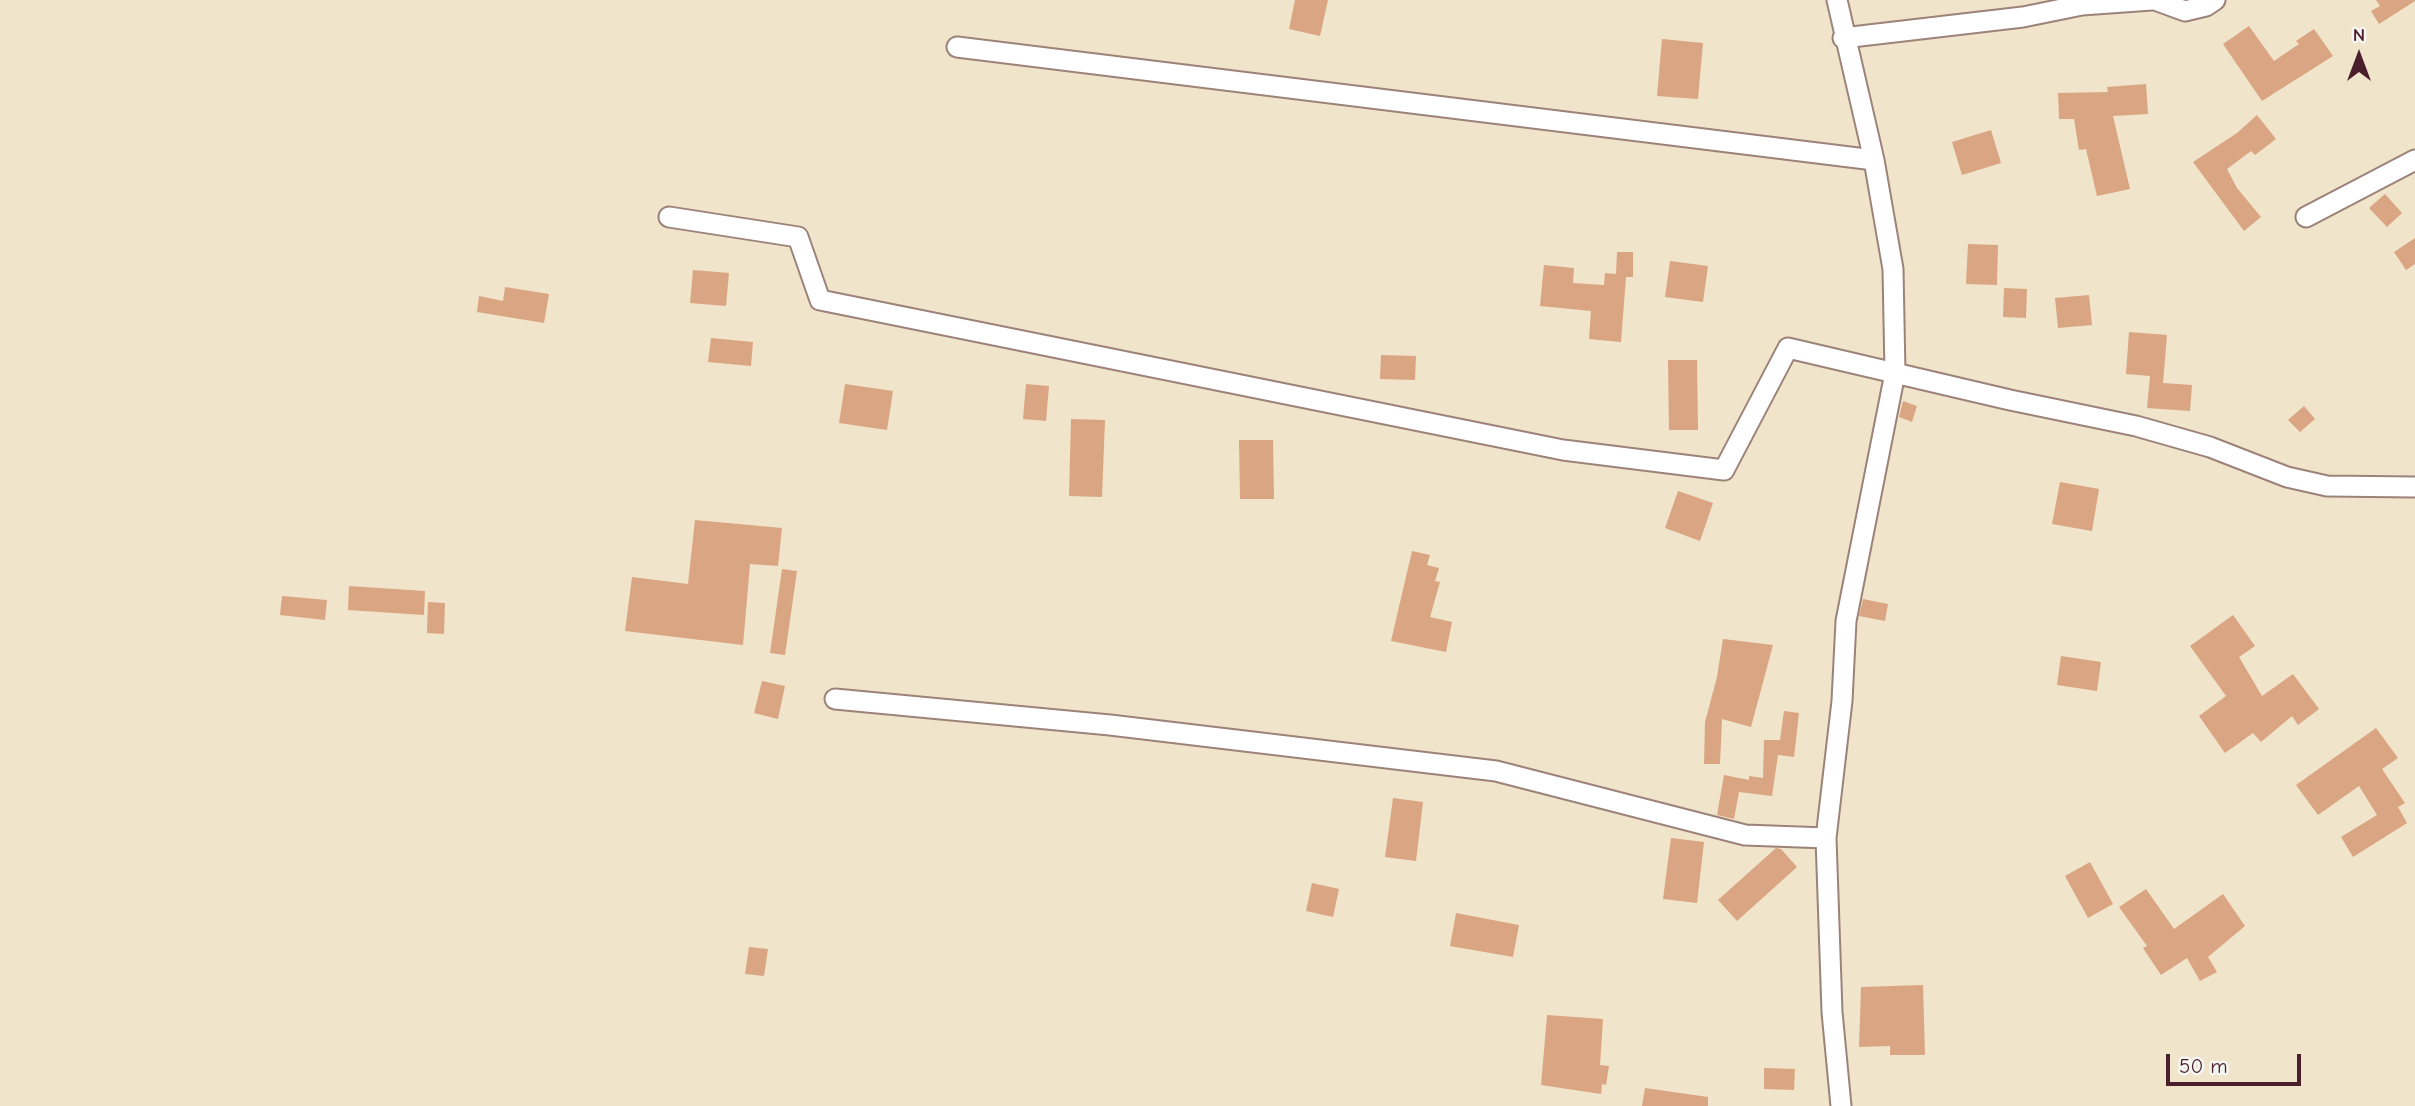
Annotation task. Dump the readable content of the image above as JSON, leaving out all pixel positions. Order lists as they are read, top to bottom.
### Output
{
  "scale_bar": "50 m",
  "north": "top"
}
